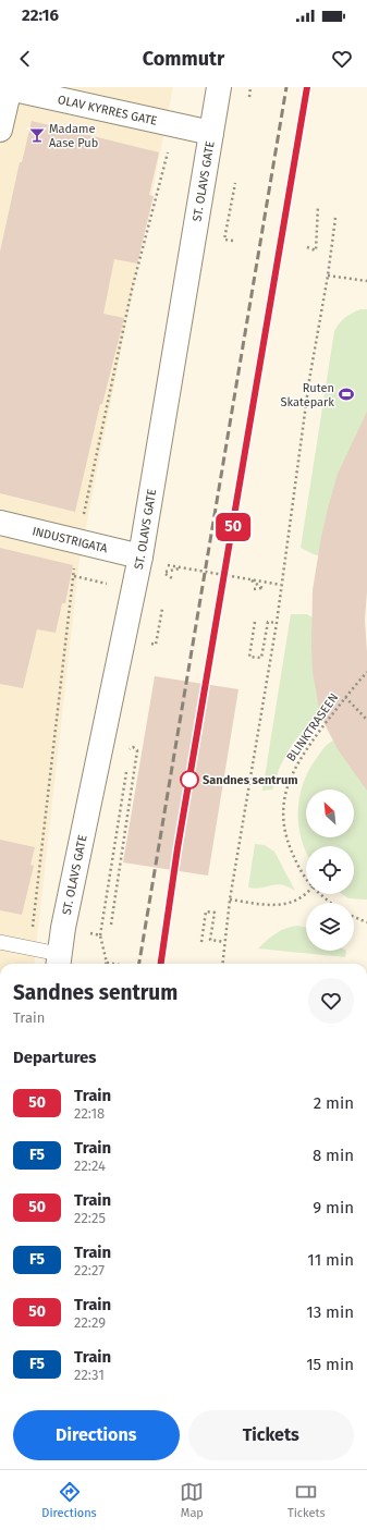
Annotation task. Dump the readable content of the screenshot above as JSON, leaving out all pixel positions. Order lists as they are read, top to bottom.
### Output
{
  "streets": {
    "street": ["OLAV KYRRES GATE", "ST. OLAVS GATE", "INDUSTRIGATA"],
    "path": ["BLINKTRASEEN"]
  },
  "crossings": [
    ["OLAV KYRRES GATE", "ST. OLAVS GATE"],
    ["ST. OLAVS GATE", "INDUSTRIGATA"]
  ],
  "places": {
    "bar": ["Madame Aase Pub"],
    "sports": ["Ruten Skatepark"],
    "other": ["Sandnes sentrum"]
  },
  "north": "top left",
  "page": {
    "status": "22:16",
    "header": "Commutr",
    "on_map": "50",
    "heading": [
      ["Sandnes sentrum", "Train"],
      "Departures"
    ],
    "list": [
      {
        "mark": "50",
        "name": "Train",
        "note": "22:18",
        "value": "2 min"
      },
      {
        "mark": "F5",
        "name": "Train",
        "note": "22:24",
        "value": "8 min"
      },
      {
        "mark": "50",
        "name": "Train",
        "note": "22:25",
        "value": "9 min"
      },
      {
        "mark": "F5",
        "name": "Train",
        "note": "22:27",
        "value": "11 min"
      },
      {
        "mark": "50",
        "name": "Train",
        "note": "22:29",
        "value": "13 min"
      },
      {
        "mark": "F5",
        "name": "Train",
        "note": "22:31",
        "value": "15 min"
      }
    ],
    "buttons": ["Directions", "Tickets"],
    "tabs": ["Directions", "Map", "Tickets"]
  }
}
